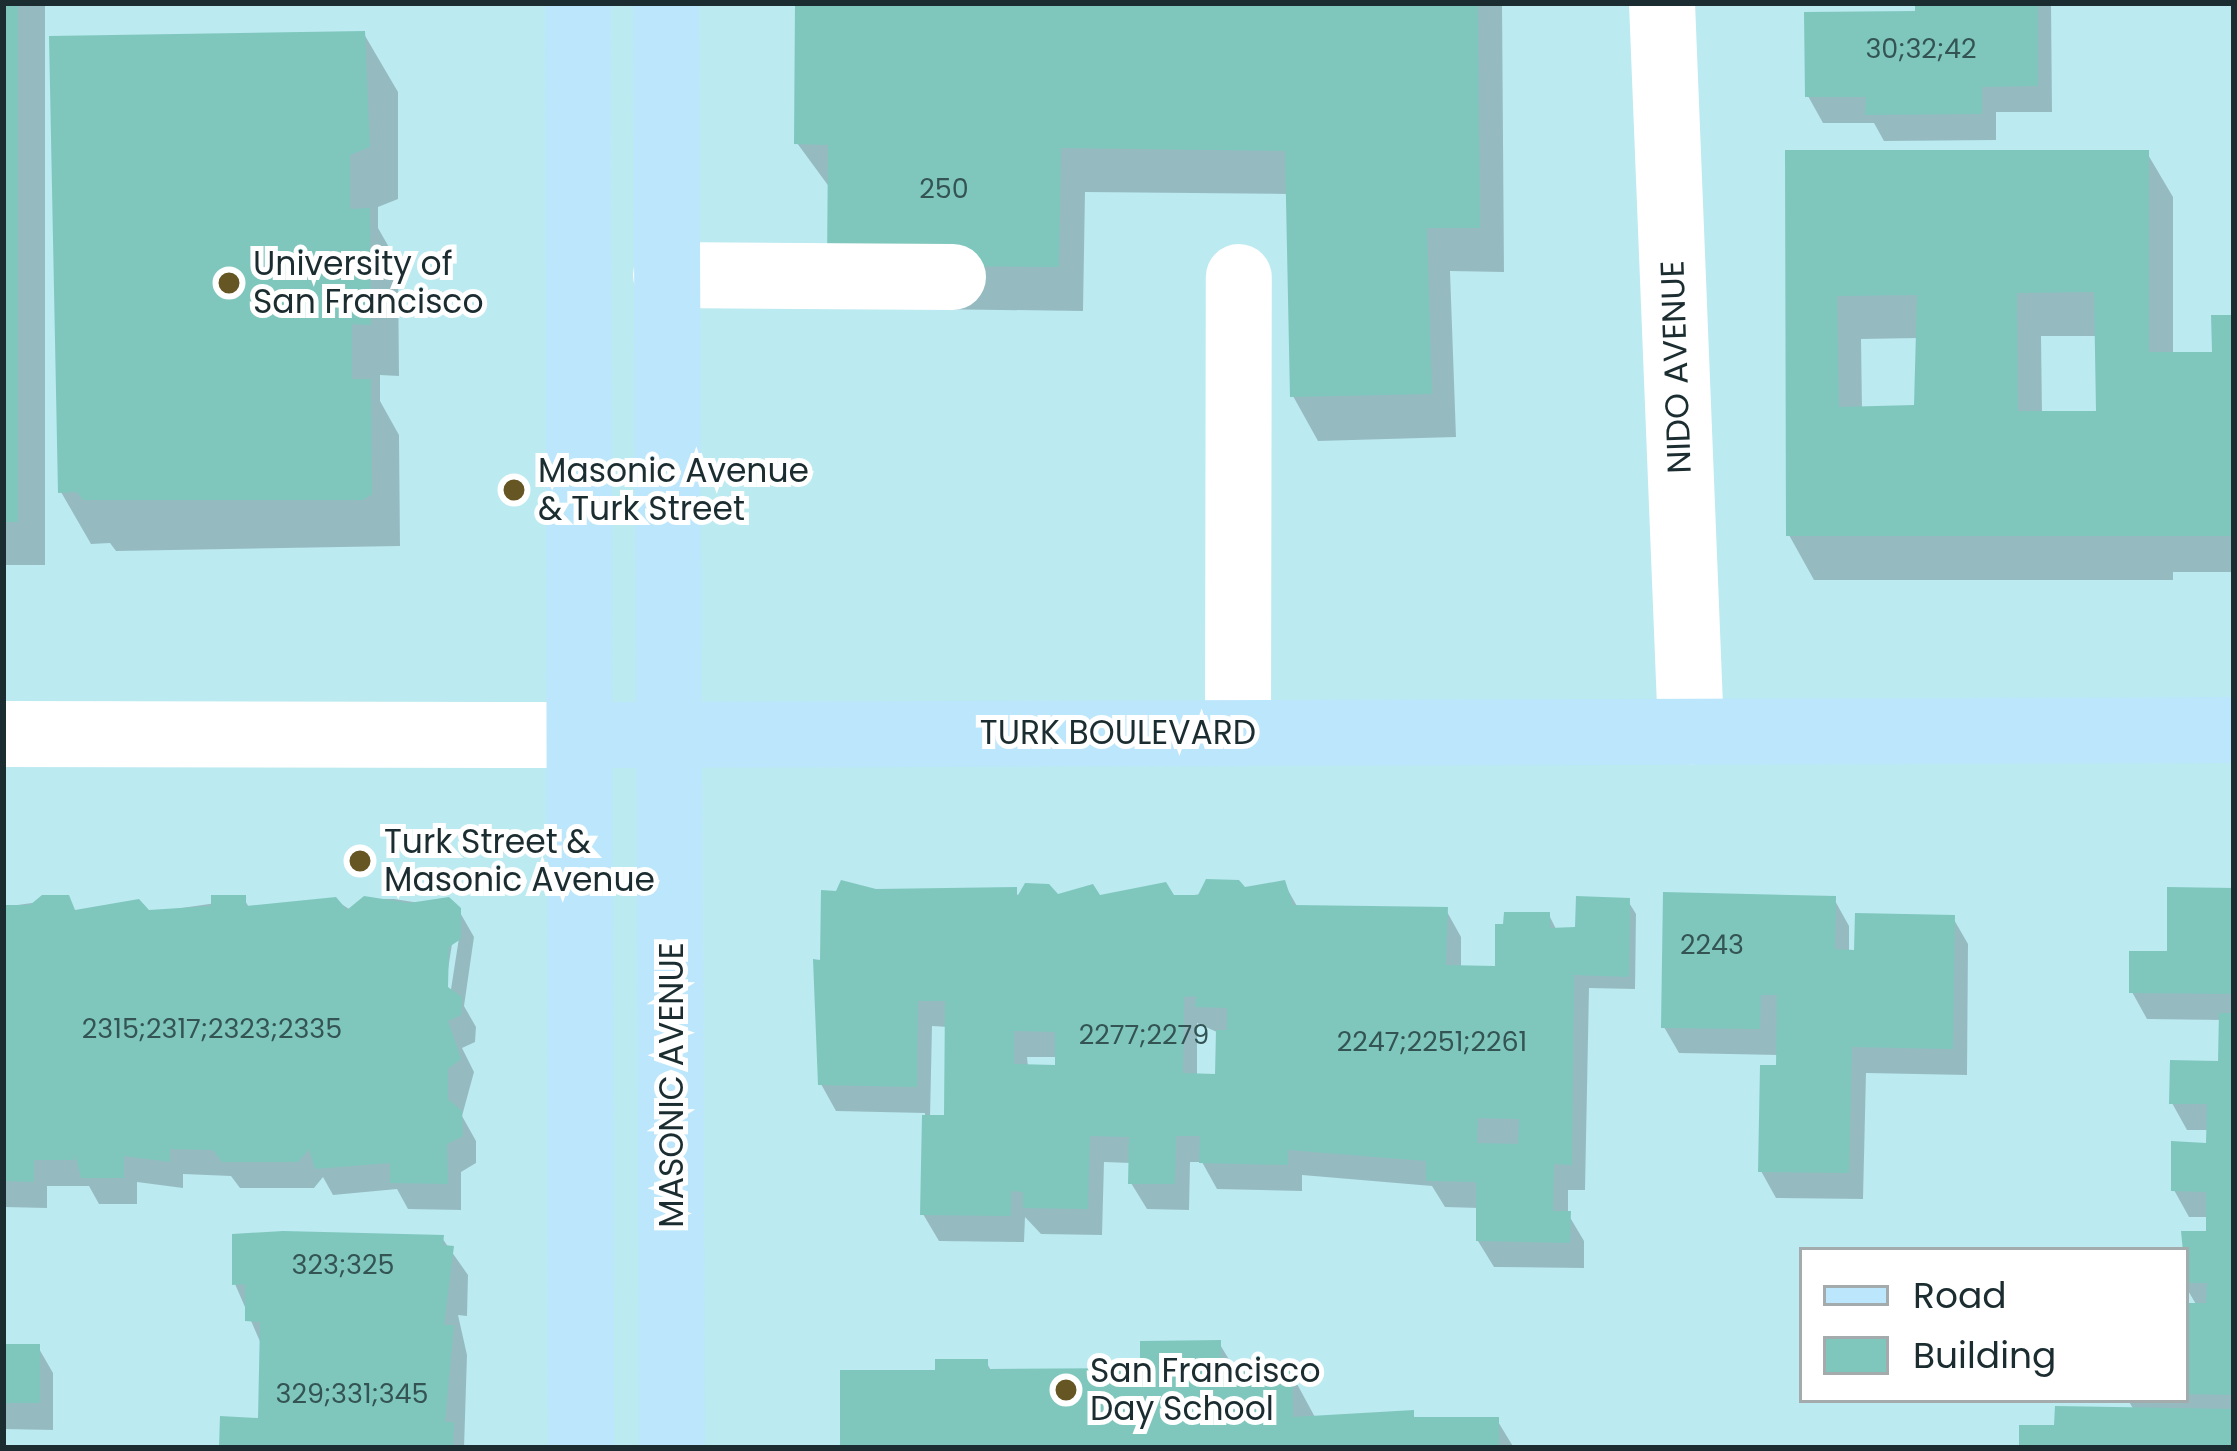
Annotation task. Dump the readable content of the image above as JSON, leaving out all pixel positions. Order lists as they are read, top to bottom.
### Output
{
  "streets": {
    "main road": ["TURK BOULEVARD", "MASONIC AVENUE"],
    "street": ["NIDO AVENUE"]
  },
  "crossings": [
    ["NIDO AVENUE", "TURK BOULEVARD"],
    ["TURK BOULEVARD", "MASONIC AVENUE"]
  ],
  "places": [
    "University of San Francisco",
    "Masonic Avenue & Turk Street",
    "Turk Street & Masonic Avenue",
    "San Francisco Day School"
  ],
  "house_numbers": [
    "30;32;42",
    "250",
    "2243",
    "2315;2317;2323;2335",
    "2277;2279",
    "2247;2251;2261",
    "323;325",
    "329;331;345"
  ],
  "legend": ["Road", "Building"]
}
